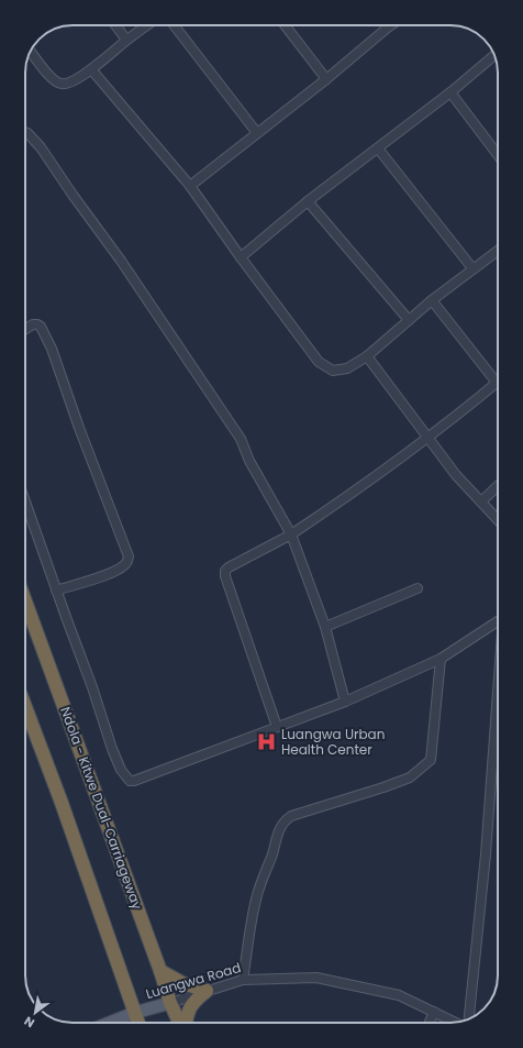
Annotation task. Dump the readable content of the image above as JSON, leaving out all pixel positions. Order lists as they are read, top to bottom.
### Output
{
  "streets": {
    "highway": ["Ndola - Kitwe Dual-Carriageway"],
    "main road": ["Luangwa Road"]
  },
  "crossings": [
    ["Ndola - Kitwe Dual-Carriageway", "Luangwa Road"]
  ],
  "places": {
    "hospital": ["Luangwa Urban Health Center"]
  },
  "north": "bottom left"
}
